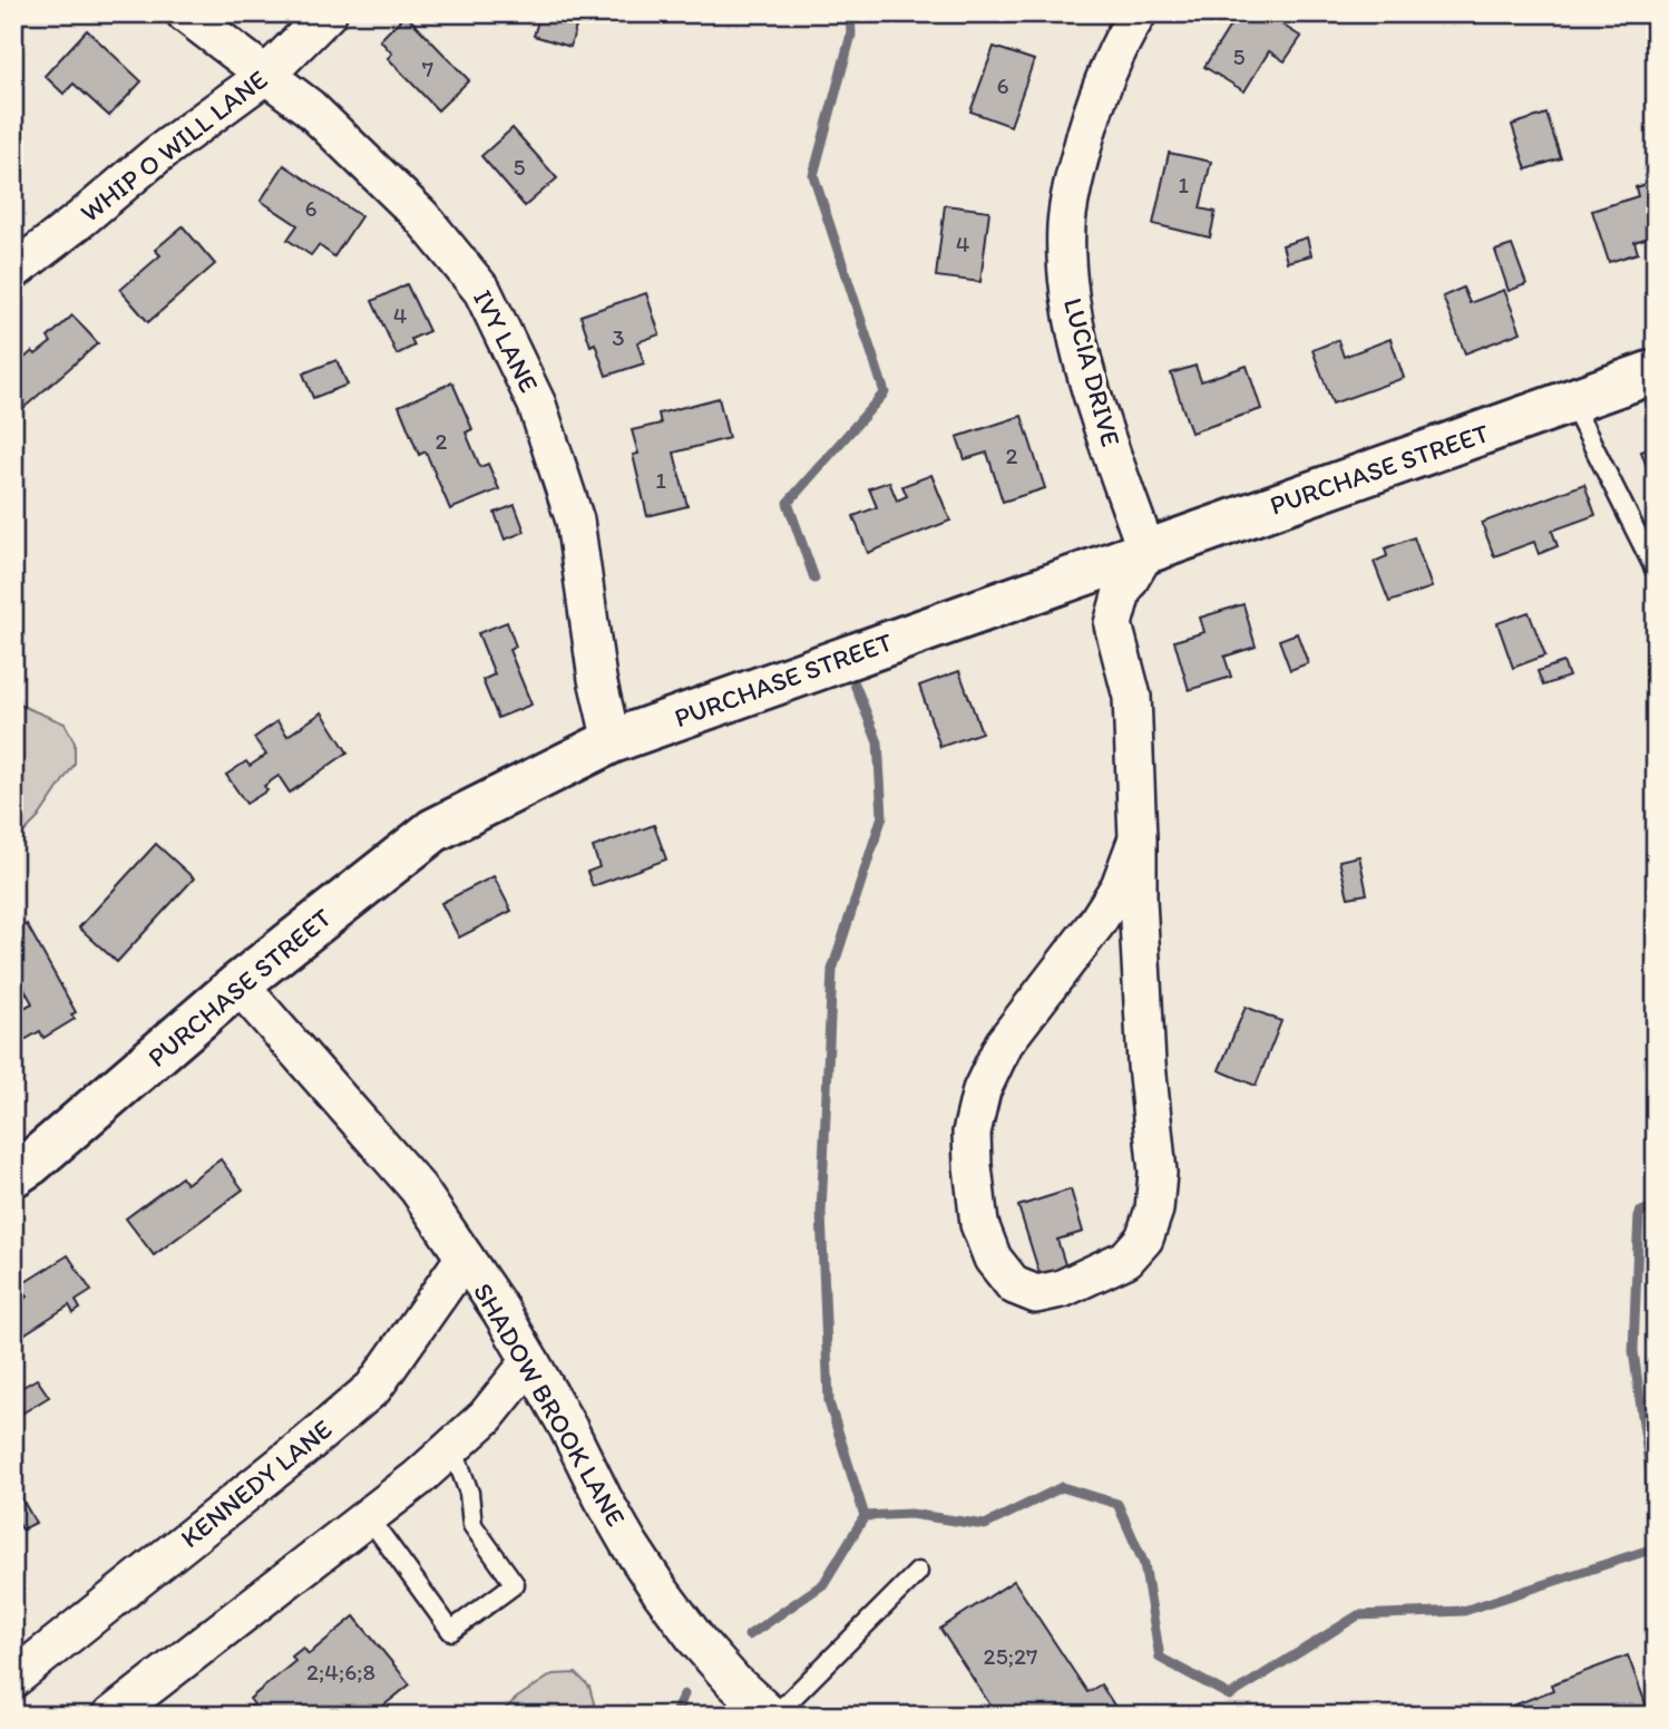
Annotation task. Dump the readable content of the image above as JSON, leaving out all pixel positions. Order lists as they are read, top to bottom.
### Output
{
  "streets": {
    "main road": ["PURCHASE STREET"],
    "street": [
      "WHIP O WILL LANE",
      "IVY LANE",
      "LUCIA DRIVE",
      "SHADOW BROOK LANE",
      "KENNEDY LANE"
    ]
  },
  "crossings": [
    ["WHIP O WILL LANE", "IVY LANE"],
    ["IVY LANE", "PURCHASE STREET"],
    ["LUCIA DRIVE", "PURCHASE STREET"],
    ["PURCHASE STREET", "SHADOW BROOK LANE"],
    ["SHADOW BROOK LANE", "KENNEDY LANE"]
  ],
  "house_numbers": [
    "5",
    "7",
    "6",
    "5",
    "1",
    "6",
    "4",
    "4",
    "3",
    "2",
    "2",
    "1",
    "25;27",
    "2;4;6;8"
  ]
}
